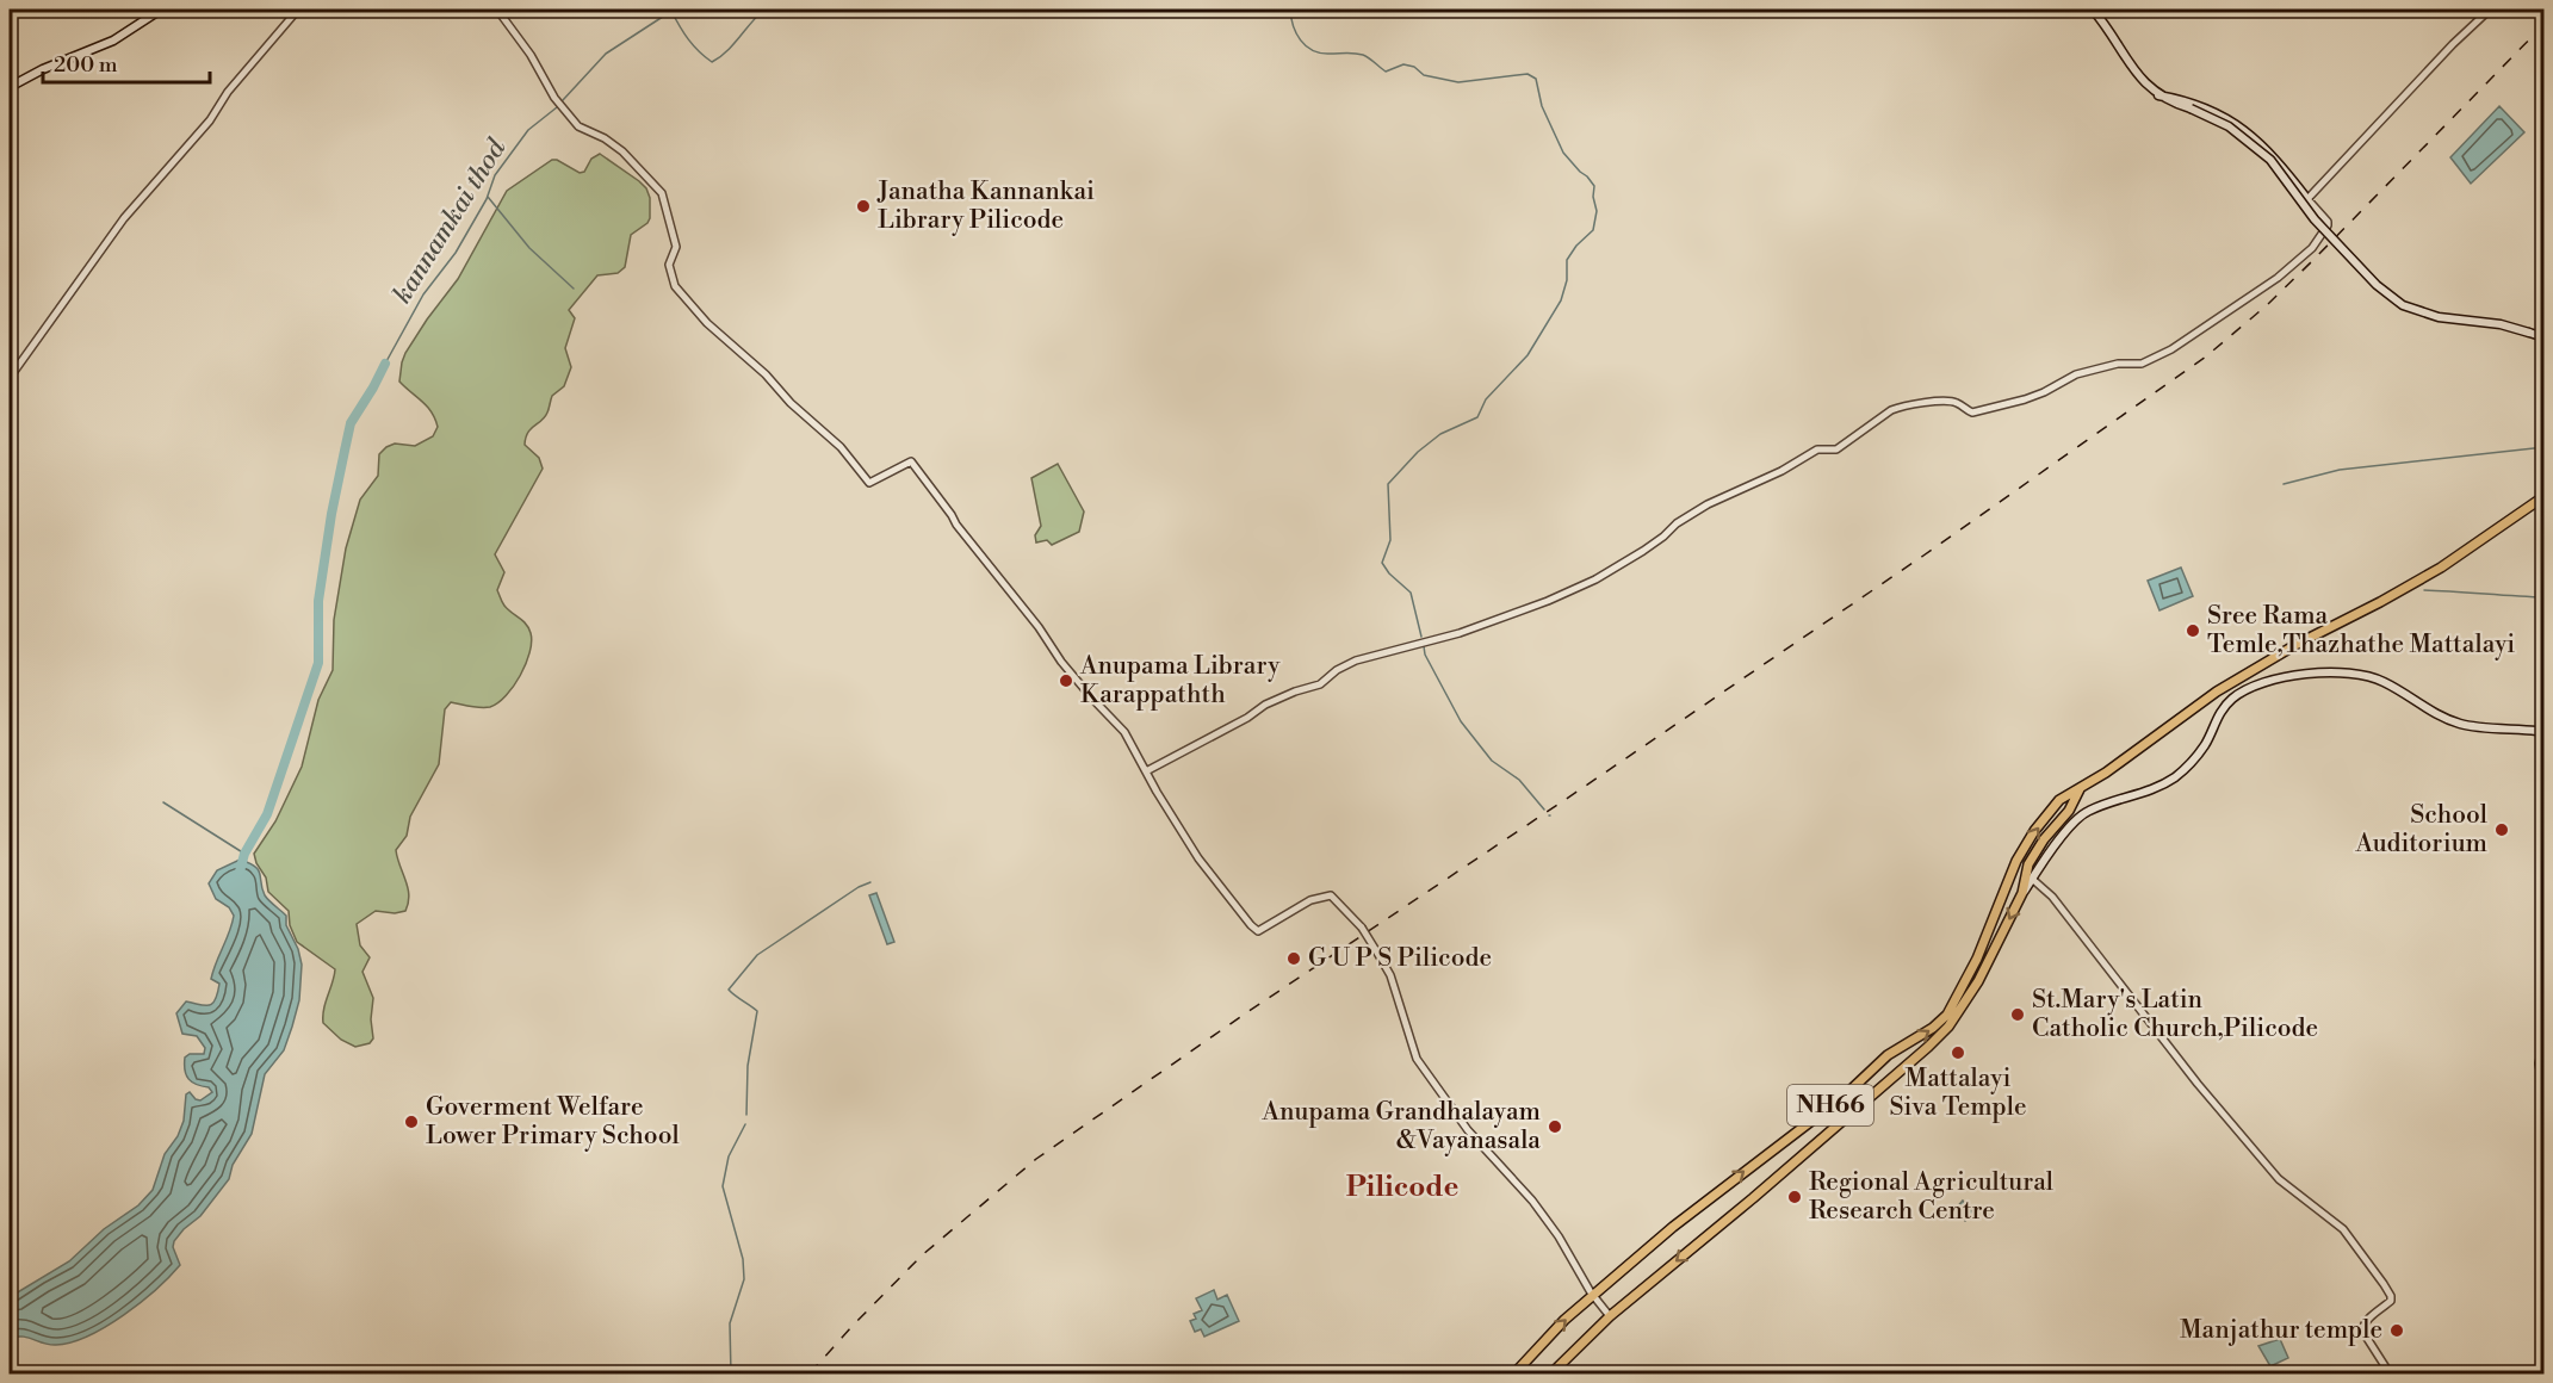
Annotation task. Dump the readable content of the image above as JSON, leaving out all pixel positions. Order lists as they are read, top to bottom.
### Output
{
  "streets": {
    "highway": ["NH66"]
  },
  "districts": ["Pilicode"],
  "water": ["kannamkai thod"],
  "places": [
    "Janatha Kannankai Library Pilicode",
    "Sree Rama Temle,Thazhathe Mattalayi",
    "Anupama Library Karappathth",
    "School Auditorium",
    "G U P S Pilicode",
    "St.Mary's Latin Catholic Church,Pilicode",
    "Mattalayi Siva Temple",
    "Goverment Welfare Lower Primary School",
    "Anupama Grandhalayam &Vayanasala",
    "Regional Agricultural Research Centre",
    "Manjathur temple"
  ],
  "scale_bar": "200 m"
}
